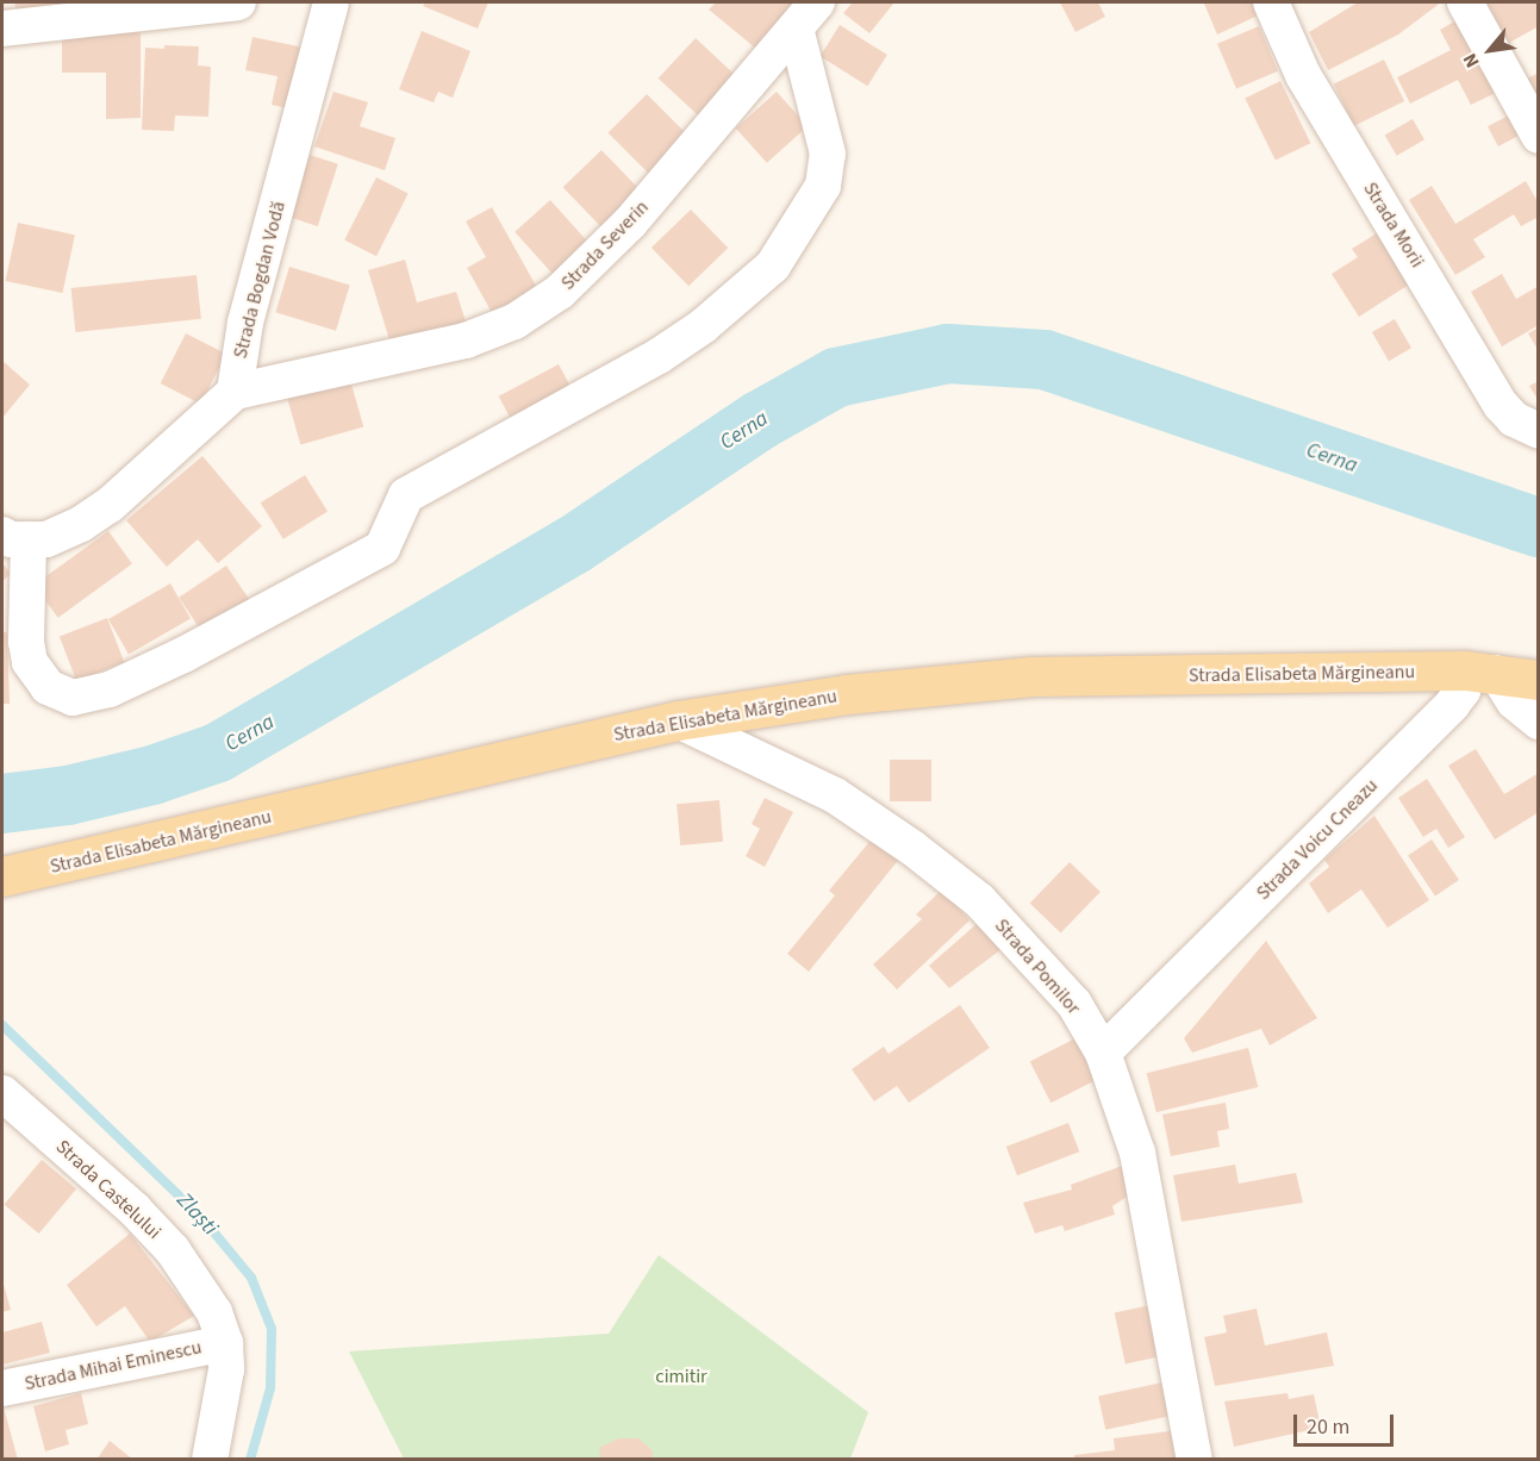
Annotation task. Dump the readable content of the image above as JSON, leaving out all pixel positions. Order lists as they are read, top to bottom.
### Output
{
  "streets": {
    "main road": ["Strada Elisabeta Mărgineanu"],
    "street": [
      "Strada Morii",
      "Strada Severin",
      "Strada Bogdan Vodă",
      "Strada Voicu Cneazu",
      "Strada Pomilor",
      "Strada Castelului",
      "Strada Mihai Eminescu"
    ]
  },
  "crossings": [
    ["Strada Severin", "Strada Bogdan Vodă"],
    ["Strada Elisabeta Mărgineanu", "Strada Voicu Cneazu"],
    ["Strada Elisabeta Mărgineanu", "Strada Pomilor"],
    ["Strada Voicu Cneazu", "Strada Pomilor"],
    ["Strada Castelului", "Strada Mihai Eminescu"]
  ],
  "water": ["Cerna", "Zlaști"],
  "parks": ["cimitir"],
  "scale_bar": "20 m",
  "north": "bottom left"
}
